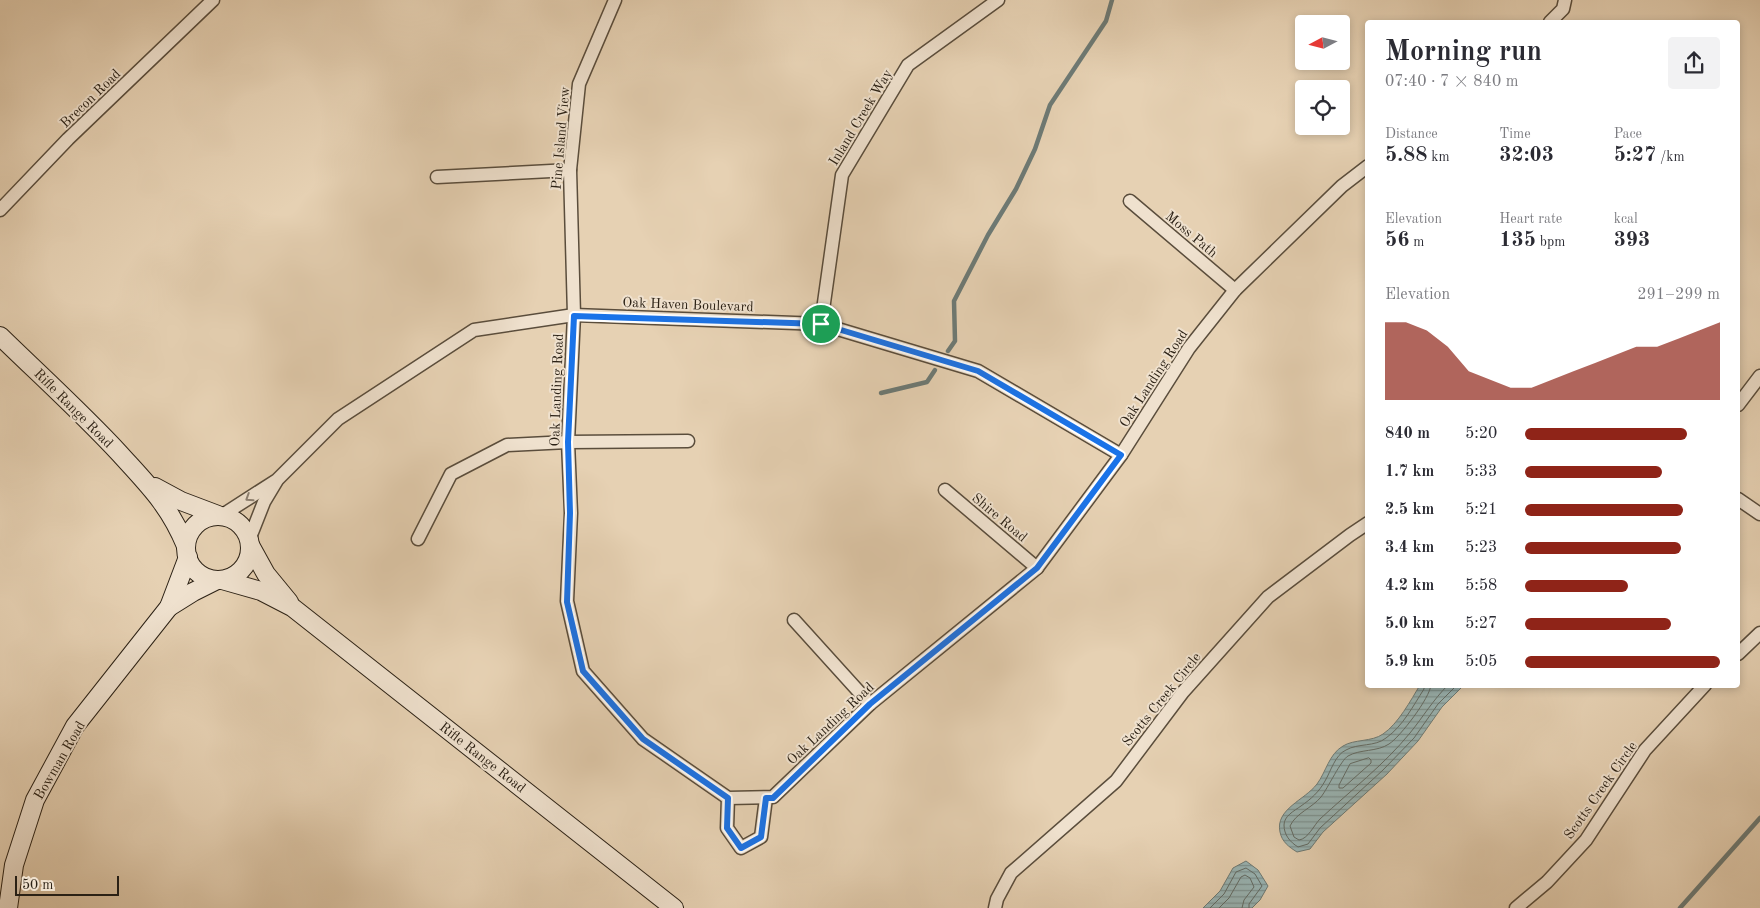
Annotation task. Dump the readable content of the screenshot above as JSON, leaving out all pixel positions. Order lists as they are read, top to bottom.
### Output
{
  "streets": {
    "main road": ["Rifle Range Road", "Bowman Road"],
    "street": [
      "Brecon Road",
      "Inland Creek Way",
      "Pine Island View",
      "Moss Path",
      "Oak Haven Boulevard",
      "Oak Landing Road",
      "Shire Road",
      "Scotts Creek Circle"
    ]
  },
  "crossings": [
    ["Inland Creek Way", "Oak Haven Boulevard"],
    ["Pine Island View", "Oak Haven Boulevard"],
    ["Pine Island View", "Oak Landing Road"],
    ["Moss Path", "Oak Landing Road"],
    ["Oak Haven Boulevard", "Oak Landing Road"],
    ["Oak Haven Boulevard", "Rifle Range Road"],
    ["Oak Haven Boulevard", "Bowman Road"],
    ["Oak Landing Road", "Shire Road"],
    ["Rifle Range Road", "Bowman Road"]
  ],
  "scale_bar": "50 m",
  "north": "left",
  "page": {
    "heading": ["Morning run", "07:40 · 7 × 840 m"],
    "stats": [
      ["Distance", "5.88 km"],
      ["Time", "32:03"],
      ["Pace", "5:27 /km"],
      ["Elevation", "56 m"],
      ["Heart rate", "135 bpm"],
      ["kcal", "393"]
    ],
    "chart": ["Elevation", "291–299 m"],
    "list": [
      {
        "name": "840 m",
        "note": "5:20"
      },
      {
        "name": "1.7 km",
        "note": "5:33"
      },
      {
        "name": "2.5 km",
        "note": "5:21"
      },
      {
        "name": "3.4 km",
        "note": "5:23"
      },
      {
        "name": "4.2 km",
        "note": "5:58"
      },
      {
        "name": "5.0 km",
        "note": "5:27"
      },
      {
        "name": "5.9 km",
        "note": "5:05"
      }
    ],
    "scale": "50 m"
  }
}
